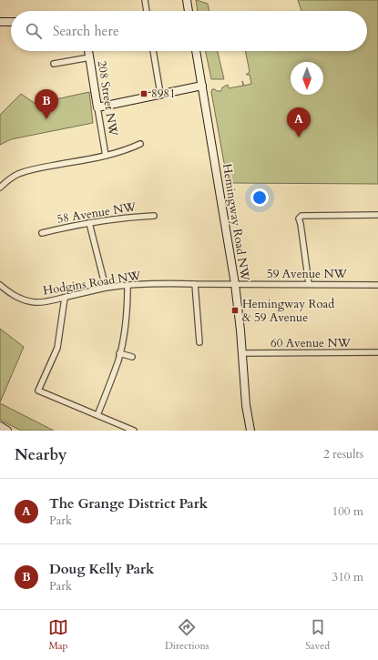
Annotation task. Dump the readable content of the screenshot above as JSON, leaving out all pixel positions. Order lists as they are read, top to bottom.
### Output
{
  "streets": {
    "street": [
      "208 Street NW",
      "58 Avenue NW",
      "Hemingway Road NW",
      "59 Avenue NW",
      "Hodgins Road NW",
      "60 Avenue NW"
    ]
  },
  "crossings": [
    ["Hemingway Road NW", "59 Avenue NW"],
    ["Hemingway Road NW", "Hodgins Road NW"],
    ["Hemingway Road NW", "60 Avenue NW"],
    ["59 Avenue NW", "Hodgins Road NW"]
  ],
  "places": {
    "transit": ["8981", "Hemingway Road & 59 Avenue"]
  },
  "north": "bottom",
  "page": {
    "search": "Search here",
    "pins": ["B", "A"],
    "heading": ["Nearby", "2 results"],
    "list": [
      {
        "mark": "A",
        "name": "The Grange District Park",
        "note": "Park",
        "value": "100 m"
      },
      {
        "mark": "B",
        "name": "Doug Kelly Park",
        "note": "Park",
        "value": "310 m"
      }
    ],
    "nav": ["Map", "Directions", "Saved"]
  }
}
